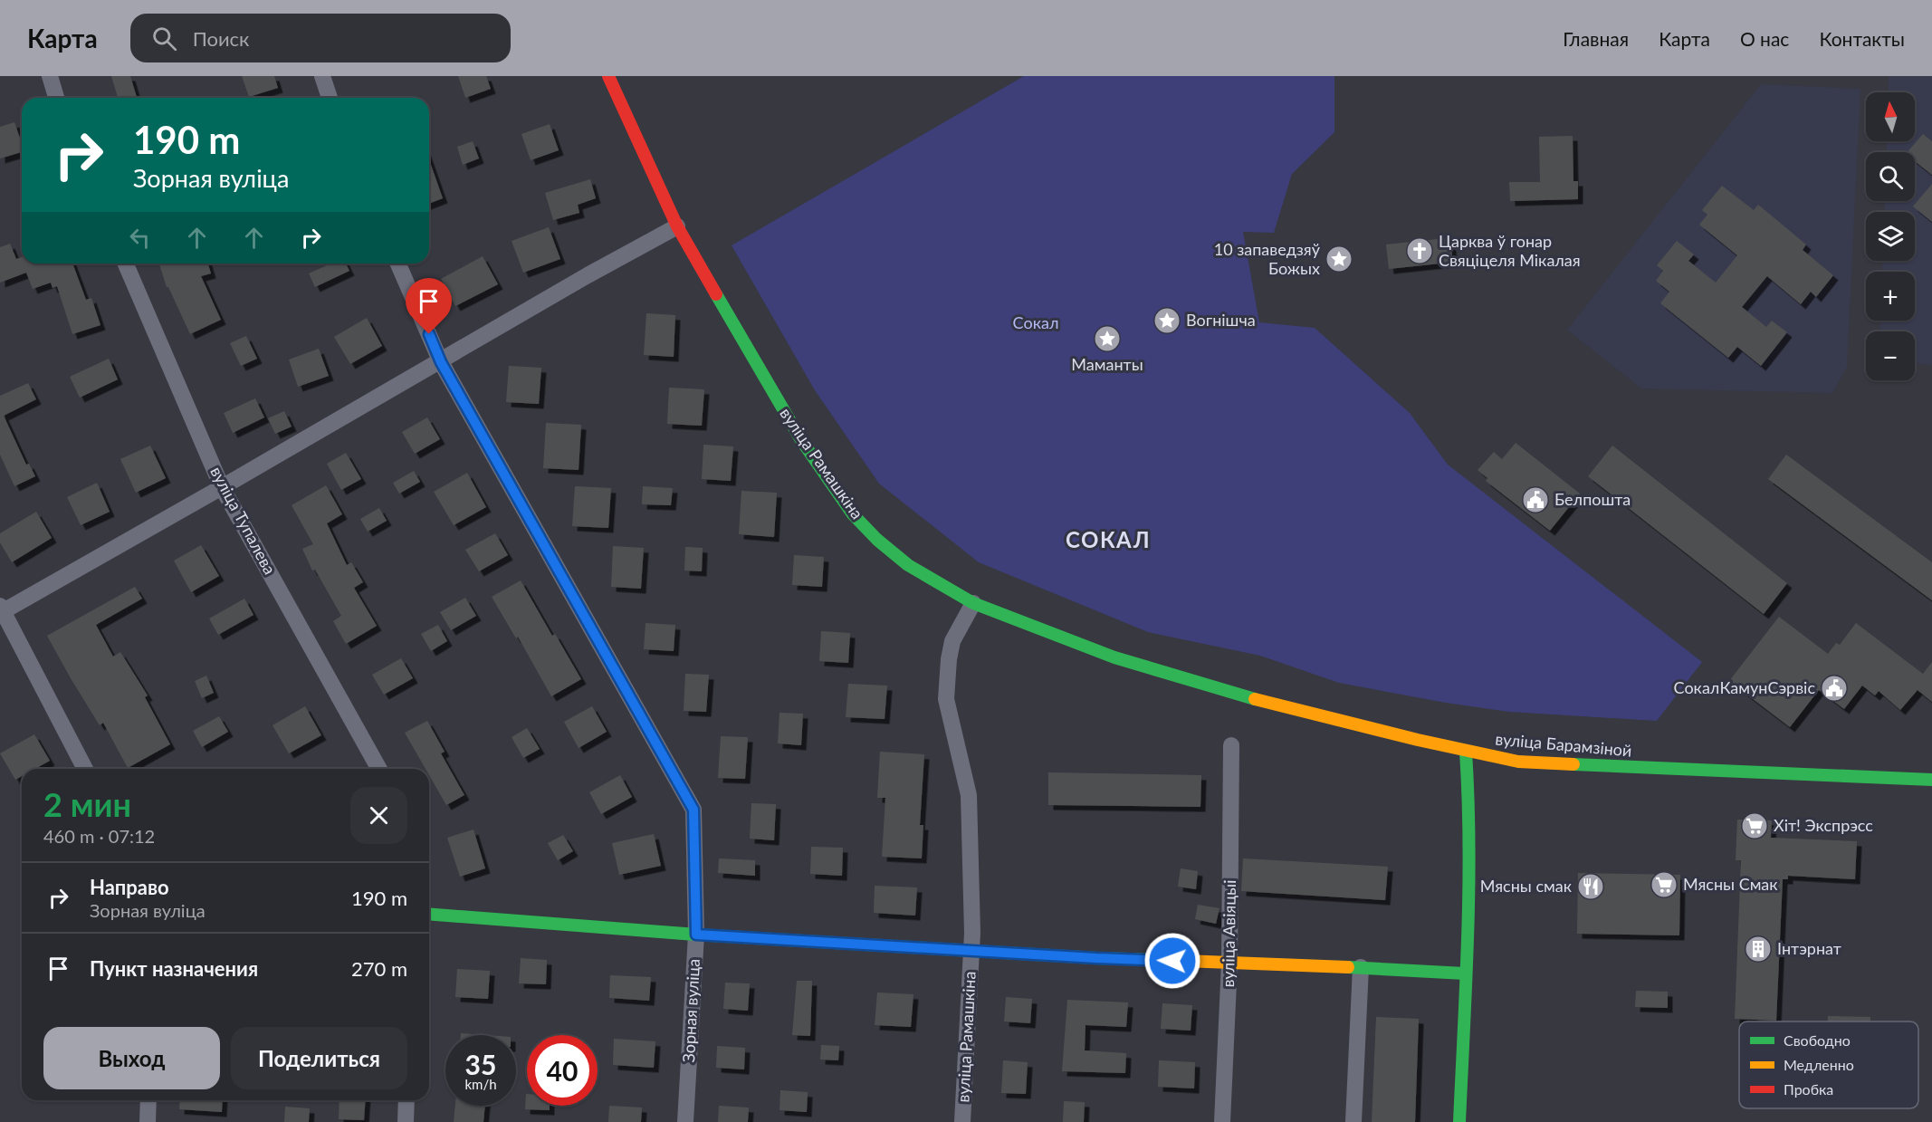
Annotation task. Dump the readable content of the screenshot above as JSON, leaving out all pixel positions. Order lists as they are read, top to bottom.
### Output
{
  "streets": {
    "street": [
      "вуліца Рамашкіна",
      "вуліца Тупалева",
      "вуліца Барамзіной",
      "вуліца Авіяцыі",
      "Зорная вуліца"
    ]
  },
  "crossings": [
    ["вуліца Рамашкіна", "вуліца Барамзіной"]
  ],
  "districts": ["СОКАЛ"],
  "parks": ["Сокал"],
  "places": {
    "church": ["Царква ў гонар Свяціцеля Мікалая"],
    "place": ["10 запаведзяў Божых", "Вогнішча", "Маманты"],
    "public building": ["Белпошта", "СокалКамунСэрвіс"],
    "supermarket": ["Хіт! Экспрэсс", "Мясны Смак"],
    "restaurant": ["Мясны смак"],
    "building": ["Інтэрнат"]
  },
  "legend": ["Свободно", "Медленно", "Пробка"],
  "north": "top",
  "page": {
    "header": "Карта",
    "search": "Поиск",
    "nav": [
      "Главная",
      "Карта",
      "О нас",
      "Контакты"
    ],
    "map_buttons": ["+", "−"],
    "turn": ["190 m", "Зорная вуліца"],
    "heading": ["2 мин", "460 m · 07:12"],
    "list": [
      {
        "name": "Направо",
        "note": "Зорная вуліца",
        "value": "190 m"
      },
      {
        "name": "Пункт назначения",
        "value": "270 m"
      }
    ],
    "buttons": ["Выход", "Поделиться"],
    "speed": "35 km/h",
    "limit": "40"
  }
}
